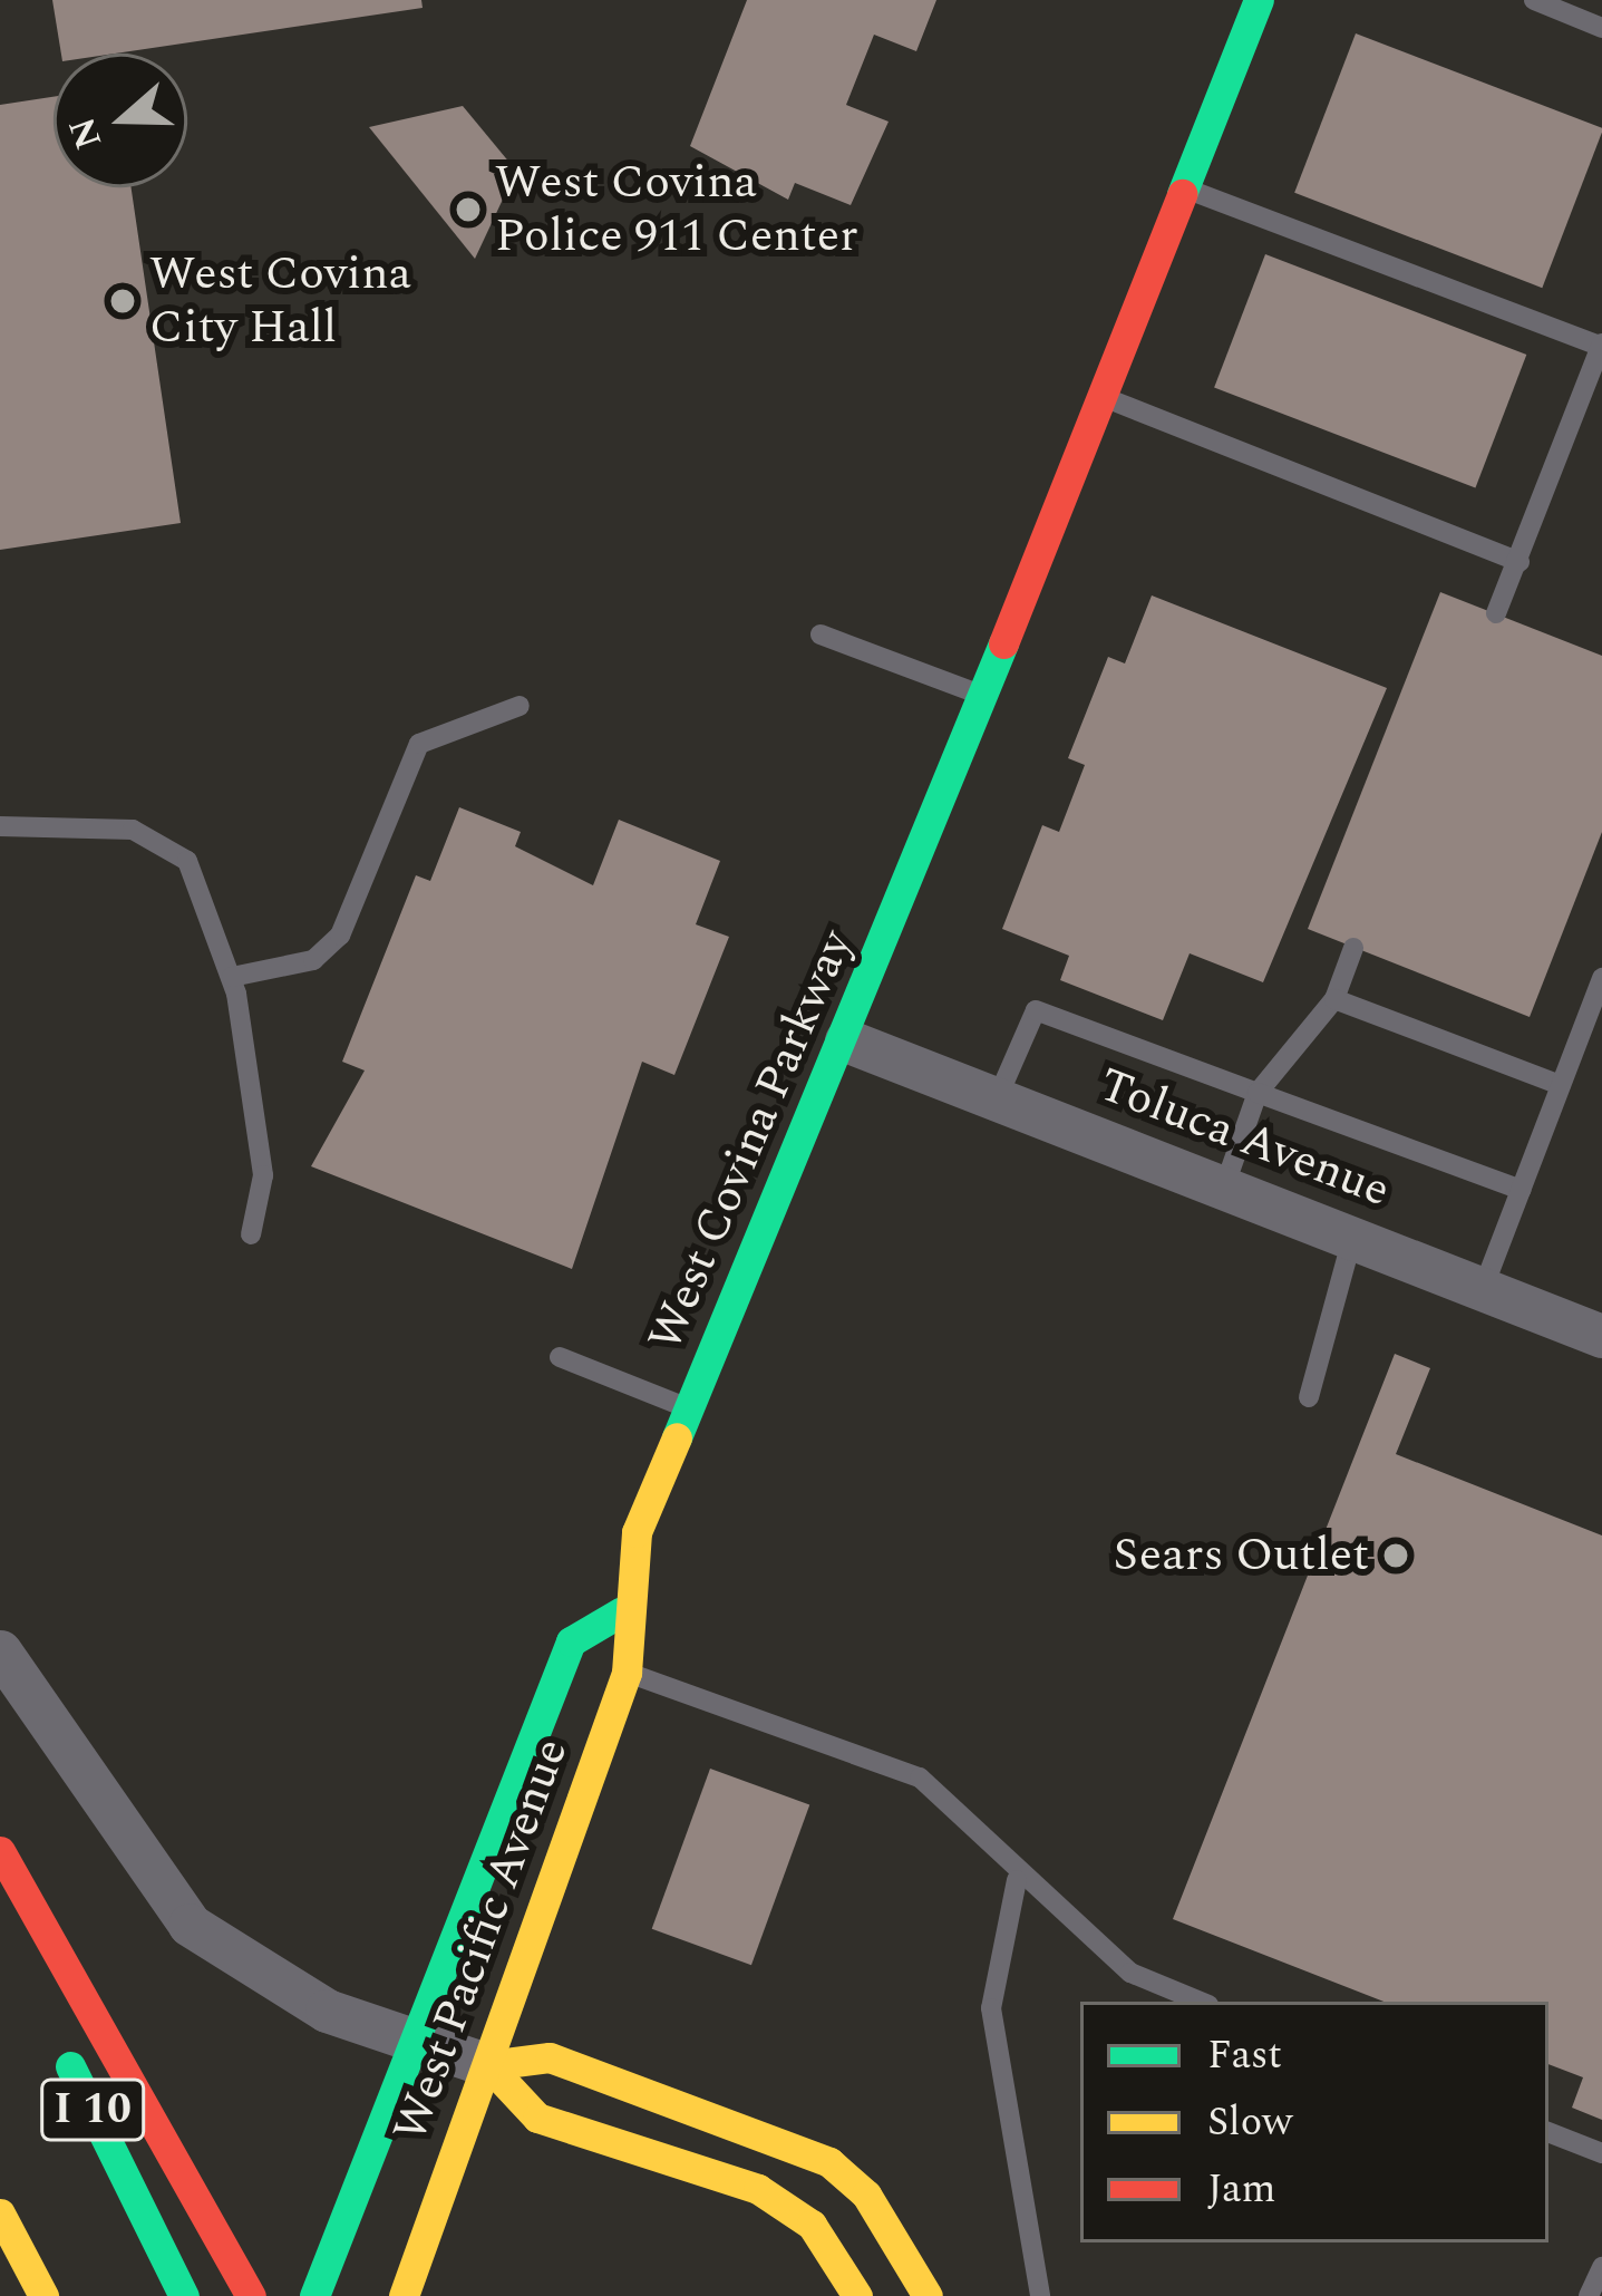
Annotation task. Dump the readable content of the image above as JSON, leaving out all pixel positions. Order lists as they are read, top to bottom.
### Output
{
  "streets": {
    "main road": ["West Covina Parkway", "West Pacific Avenue", "I 10"],
    "street": ["Toluca Avenue"]
  },
  "crossings": [
    ["Toluca Avenue", "West Covina Parkway"],
    ["West Covina Parkway", "West Pacific Avenue"]
  ],
  "places": ["West Covina Police 911 Center", "West Covina City Hall", "Sears Outlet"],
  "legend": ["Fast", "Slow", "Jam"],
  "north": "left"
}
